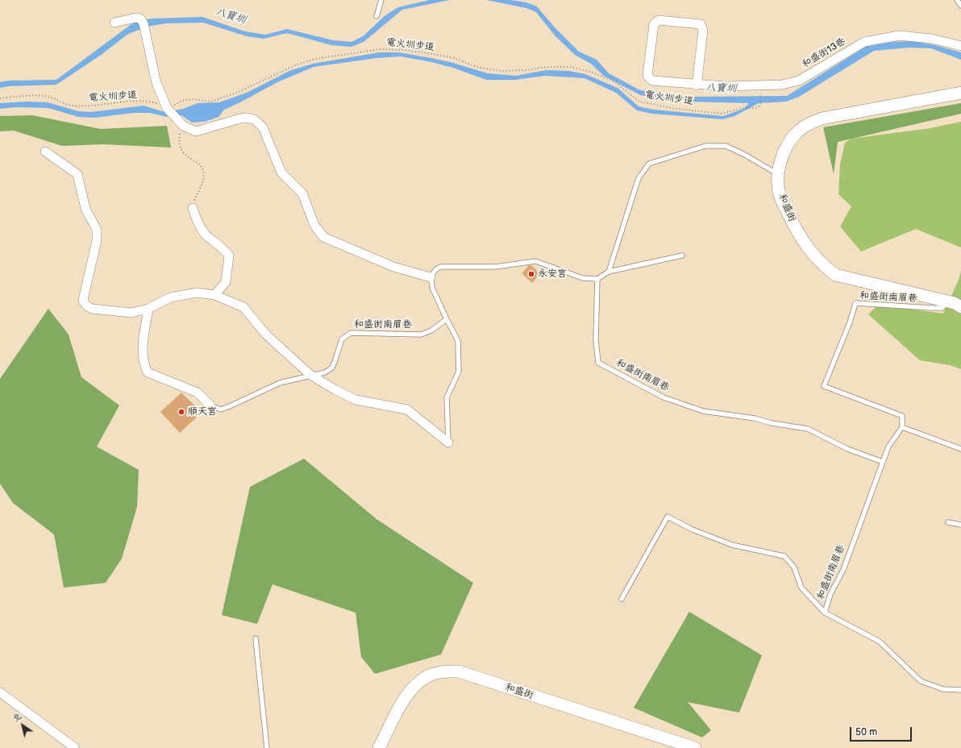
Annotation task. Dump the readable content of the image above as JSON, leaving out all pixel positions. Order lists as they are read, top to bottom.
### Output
{
  "streets": {
    "main road": ["和盛街"],
    "street": ["和盛街13巷"],
    "lane": ["和盛街南眉巷"],
    "path": ["電火圳步道"]
  },
  "crossings": [
    ["和盛街", "和盛街南眉巷"]
  ],
  "water": ["八寶圳"],
  "places": ["永安宮", "順天宮"],
  "scale_bar": "50 m",
  "north": "top left"
}
